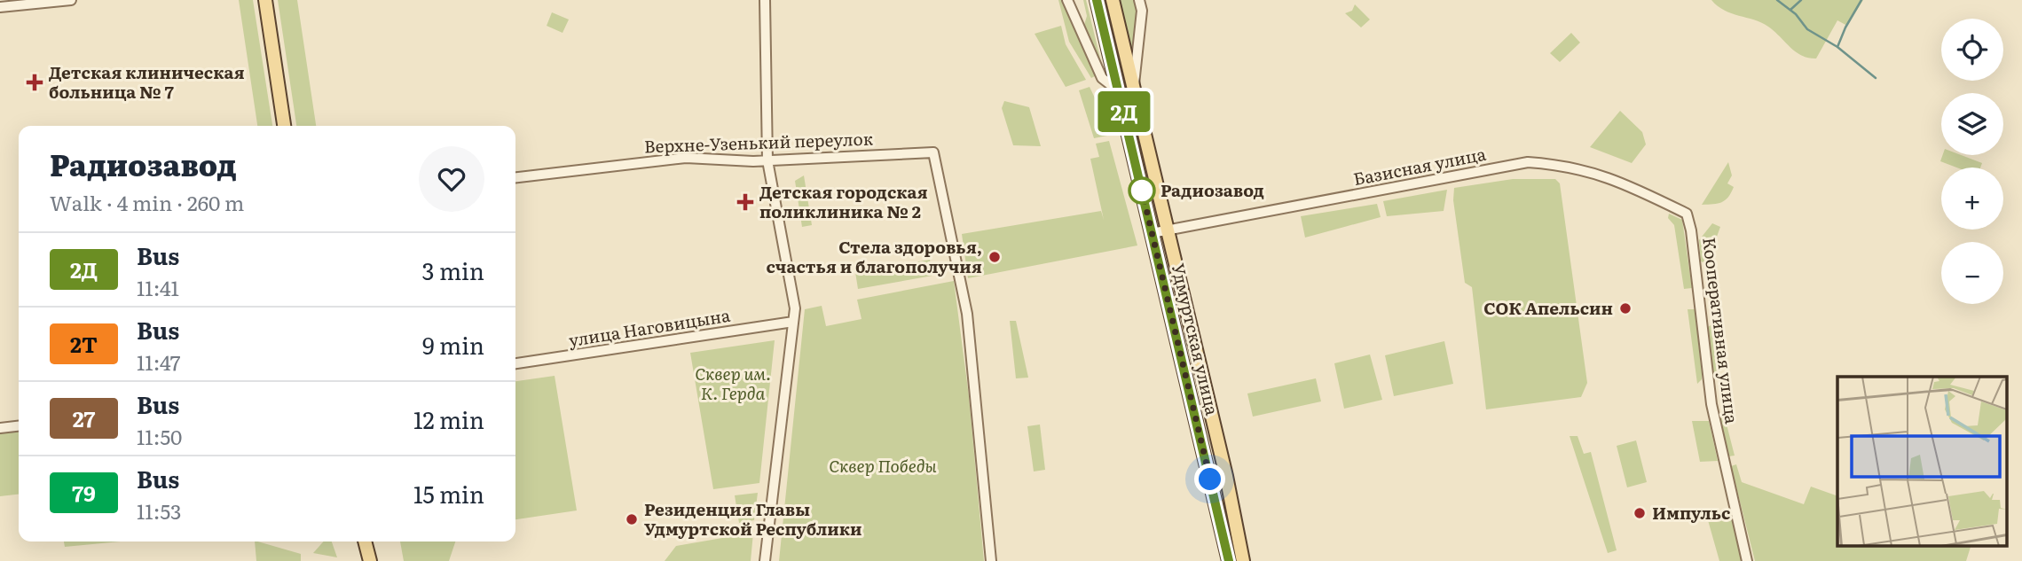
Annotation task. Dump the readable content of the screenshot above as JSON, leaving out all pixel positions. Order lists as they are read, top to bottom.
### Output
{
  "streets": {
    "main road": ["Удмуртская улица"],
    "street": [
      "Верхне-Узенький переулок",
      "Базисная улица",
      "улица Наговицына",
      "Кооперативная улица"
    ]
  },
  "crossings": [
    ["Базисная улица", "Кооперативная улица"],
    ["Базисная улица", "Удмуртская улица"]
  ],
  "parks": ["Сквер им. К. Герда", "Сквер Победы"],
  "places": {
    "health": ["Детская клиническая больница № 7", "Детская городская поликлиника № 2"],
    "other": [
      "Радиозавод",
      "Стела здоровья, счастья и благополучия",
      "СОК Апельсин",
      "Импульс",
      "Резиденция Главы Удмуртской Республики"
    ]
  },
  "lines": ["bus line 2Д"],
  "page": {
    "on_map": "2Д",
    "map_buttons": ["+", "−"],
    "heading": ["Радиозавод", "Walk · 4 min · 260 m"],
    "list": [
      {
        "mark": "2Д",
        "name": "Bus",
        "note": "11:41",
        "value": "3 min"
      },
      {
        "mark": "2Т",
        "name": "Bus",
        "note": "11:47",
        "value": "9 min"
      },
      {
        "mark": "27",
        "name": "Bus",
        "note": "11:50",
        "value": "12 min"
      },
      {
        "mark": "79",
        "name": "Bus",
        "note": "11:53",
        "value": "15 min"
      }
    ]
  }
}
